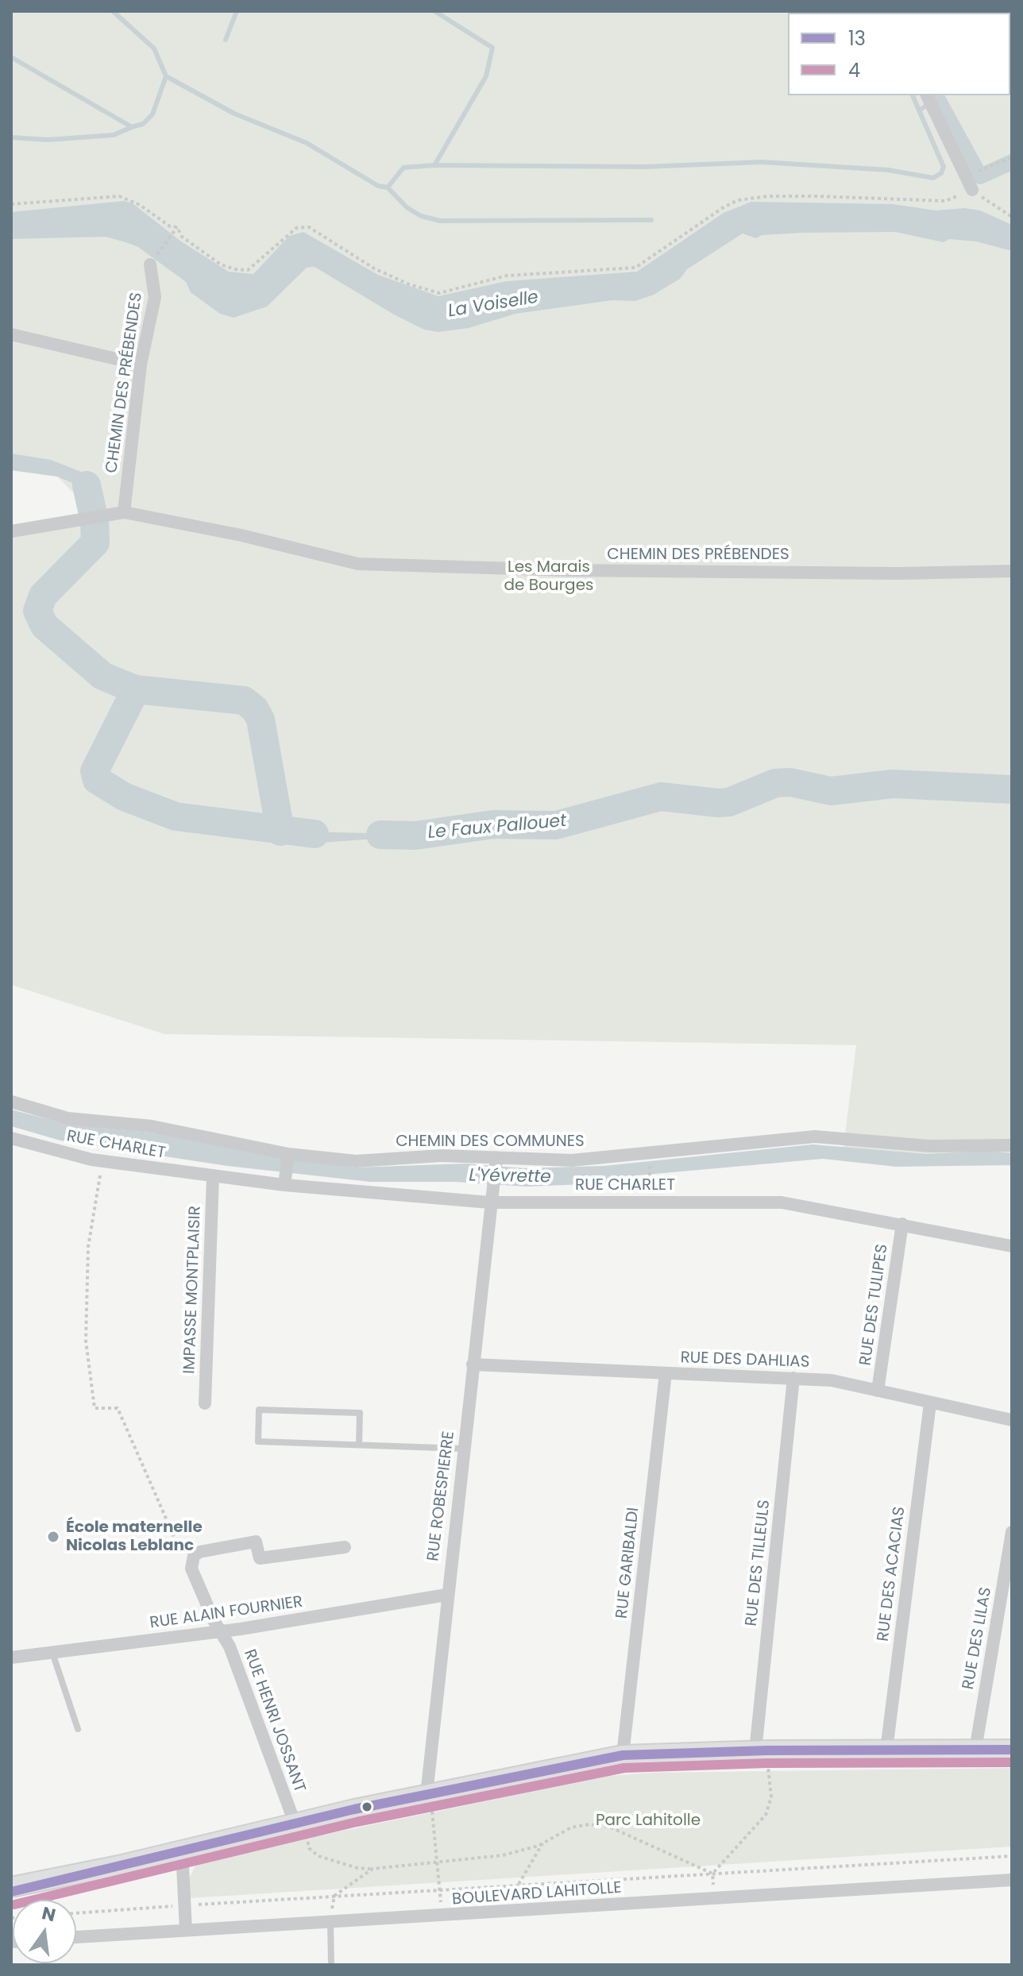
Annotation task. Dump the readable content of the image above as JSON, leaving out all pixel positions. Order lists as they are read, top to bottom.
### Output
{
  "streets": {
    "street": [
      "CHEMIN DES PRÉBENDES",
      "CHEMIN DES COMMUNES",
      "RUE CHARLET",
      "IMPASSE MONTPLAISIR",
      "RUE DES TULIPES",
      "RUE DES DAHLIAS",
      "RUE ROBESPIERRE",
      "RUE GARIBALDI",
      "RUE DES TILLEULS",
      "RUE DES ACACIAS",
      "RUE ALAIN FOURNIER",
      "RUE DES LILAS",
      "RUE HENRI JOSSANT",
      "BOULEVARD LAHITOLLE"
    ]
  },
  "crossings": [
    ["CHEMIN DES COMMUNES", "RUE ROBESPIERRE"],
    ["RUE CHARLET", "IMPASSE MONTPLAISIR"],
    ["RUE CHARLET", "RUE DES TULIPES"],
    ["RUE CHARLET", "RUE ROBESPIERRE"],
    ["RUE DES TULIPES", "RUE DES DAHLIAS"],
    ["RUE DES DAHLIAS", "RUE ROBESPIERRE"],
    ["RUE DES DAHLIAS", "RUE GARIBALDI"],
    ["RUE DES DAHLIAS", "RUE DES TILLEULS"],
    ["RUE DES DAHLIAS", "RUE DES ACACIAS"],
    ["RUE ROBESPIERRE", "RUE ALAIN FOURNIER"],
    ["RUE ALAIN FOURNIER", "RUE HENRI JOSSANT"]
  ],
  "water": ["La Voiselle", "Le Faux Pallouet", "L'Yévrette"],
  "parks": ["Les Marais de Bourges", "Parc Lahitolle"],
  "places": ["École maternelle Nicolas Leblanc"],
  "lines": ["transit line 13", "transit line 4"],
  "legend": ["13", "4"],
  "north": "top"
}
